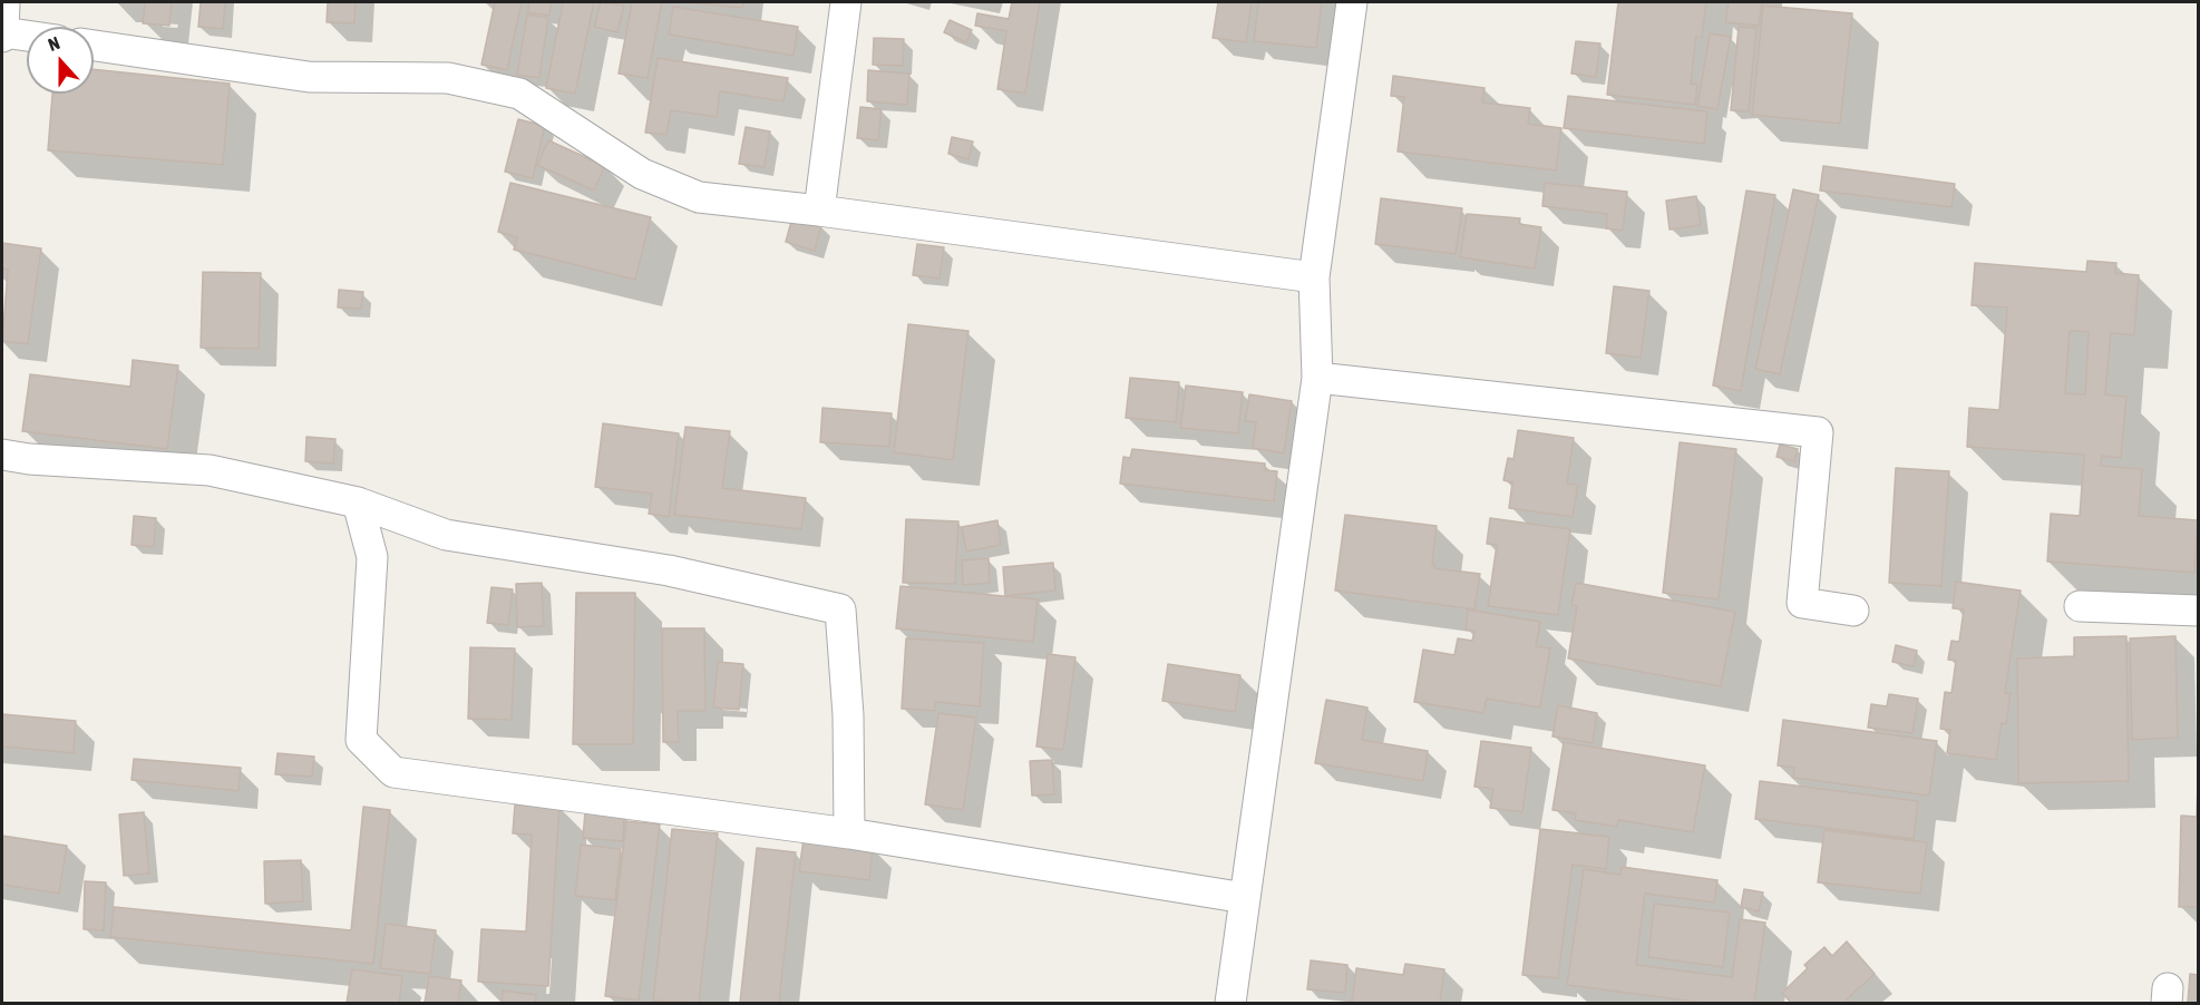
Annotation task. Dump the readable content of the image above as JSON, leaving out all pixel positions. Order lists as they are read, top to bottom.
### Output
{
  "north": "top"
}
